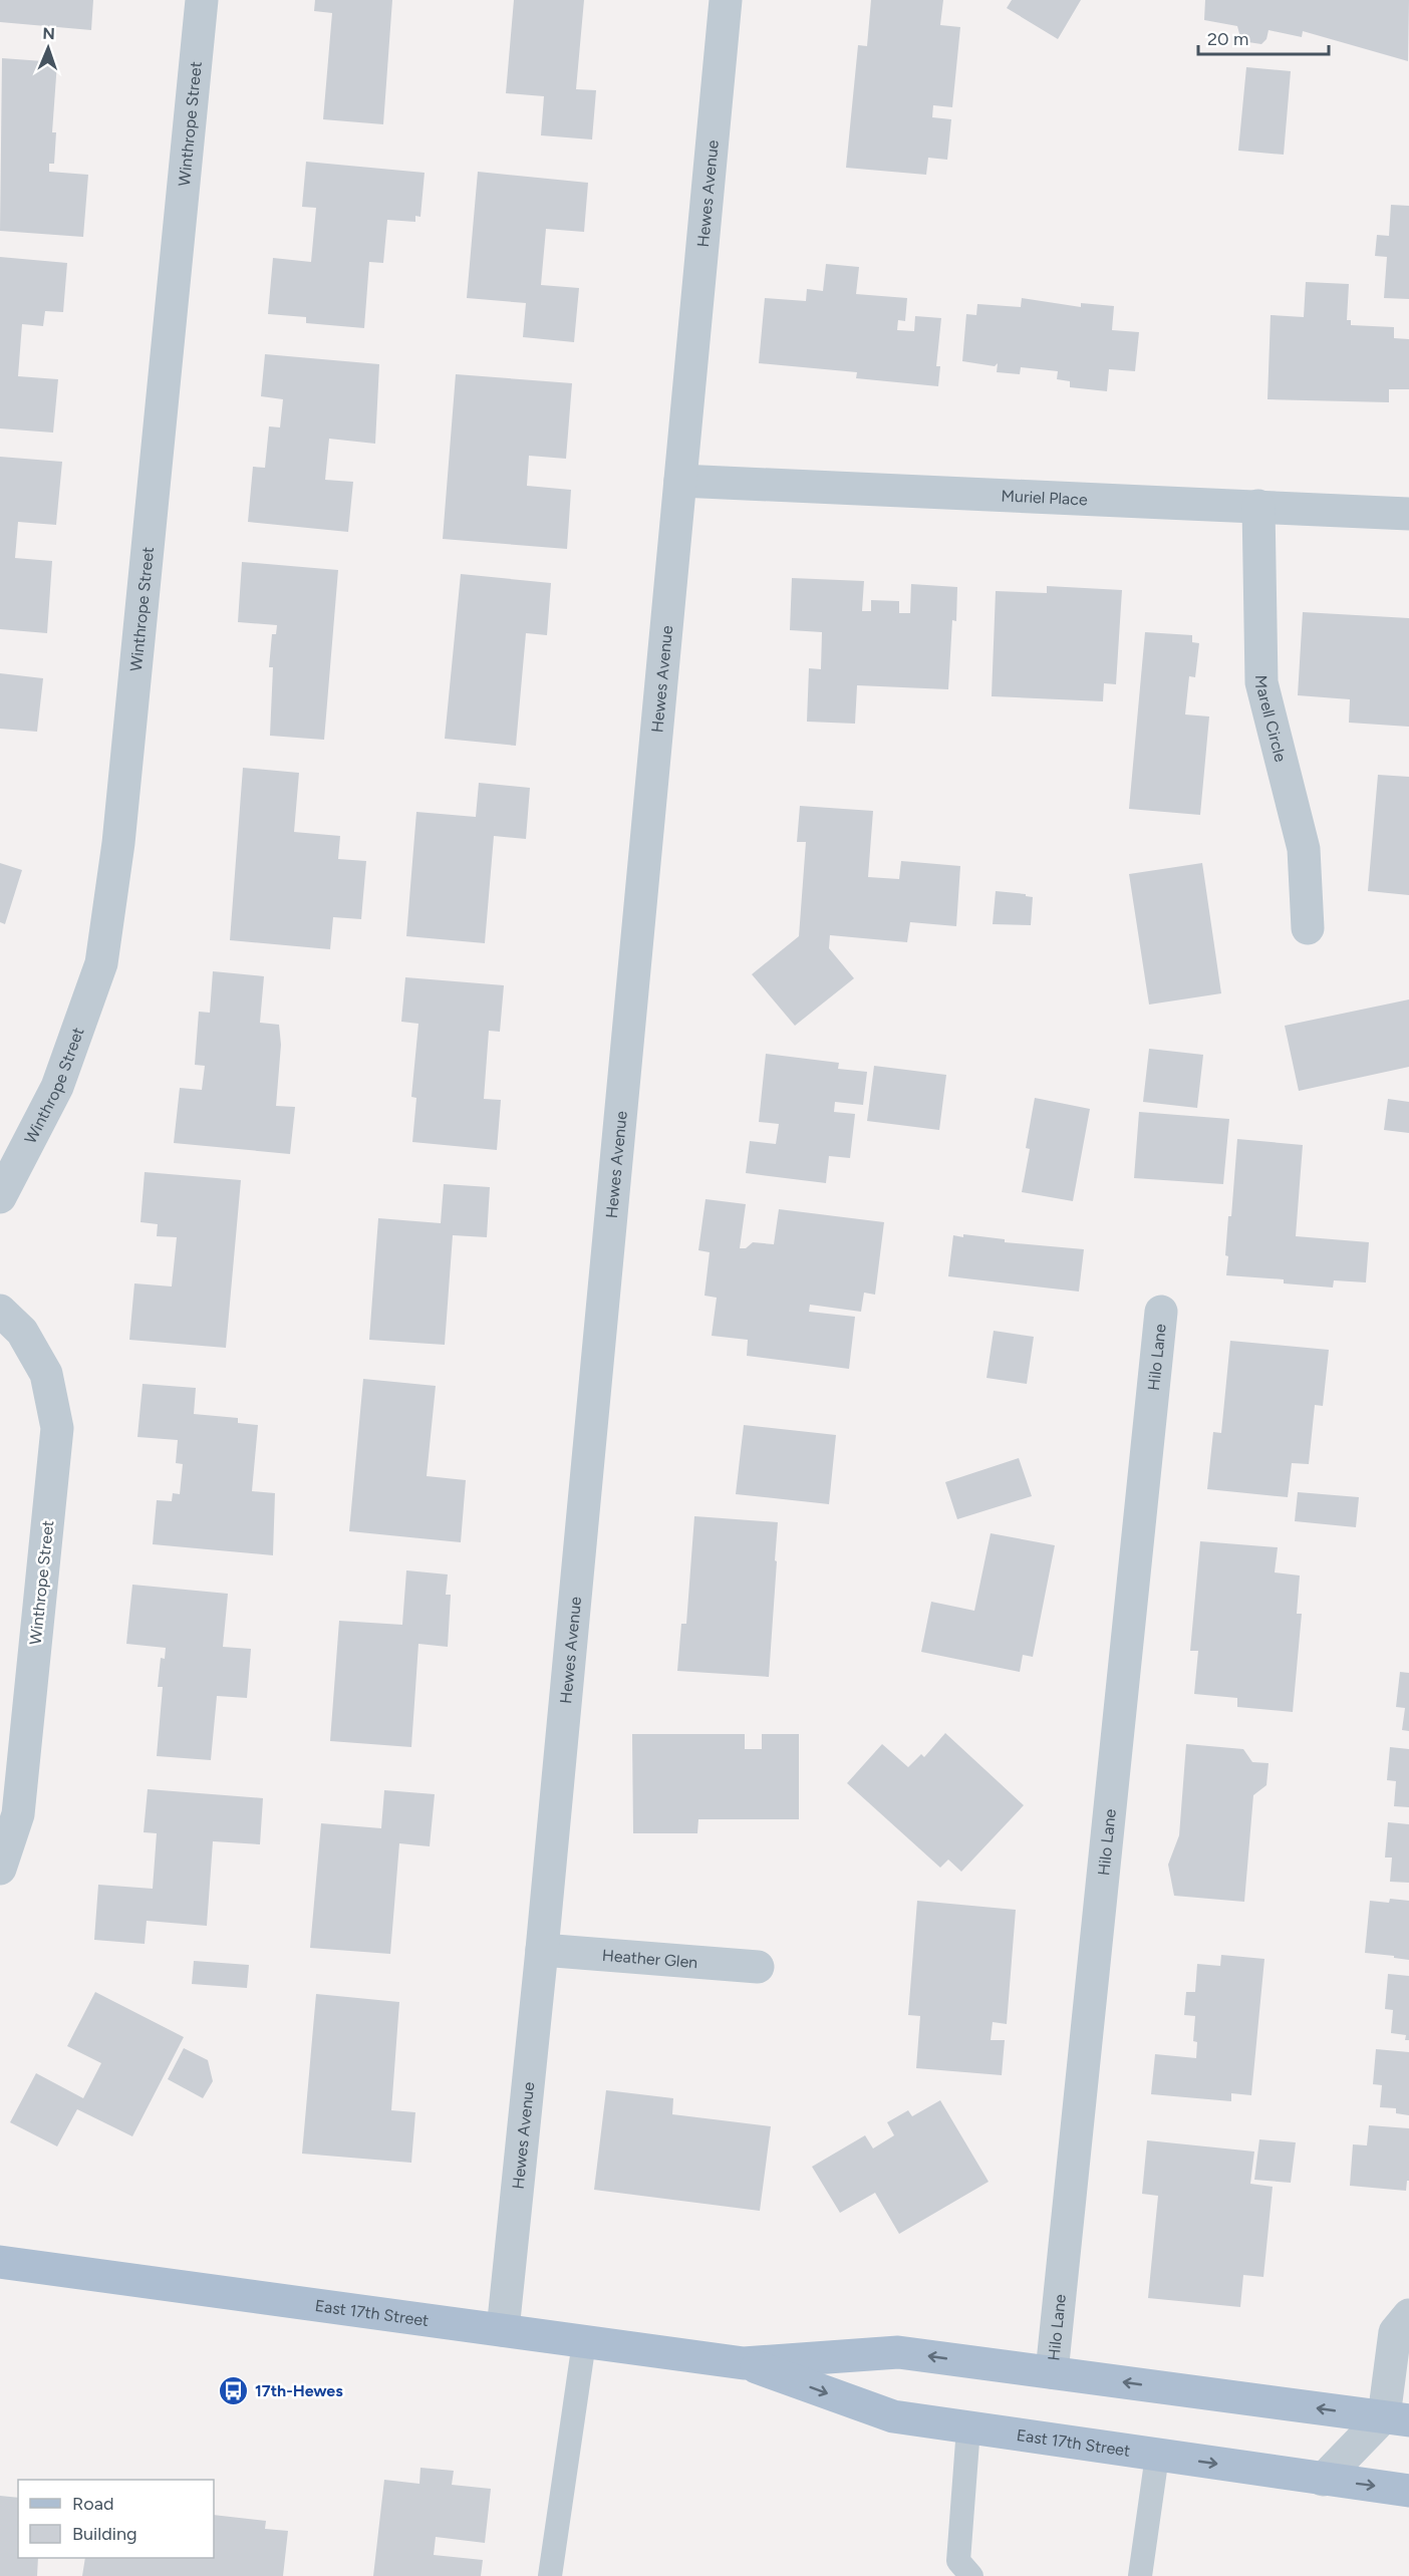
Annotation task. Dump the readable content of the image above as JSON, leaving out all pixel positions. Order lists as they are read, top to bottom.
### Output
{
  "streets": {
    "main road": ["East 17th Street"],
    "street": [
      "Winthrope Street",
      "Hewes Avenue",
      "Muriel Place",
      "Marell Circle",
      "Hilo Lane",
      "Heather Glen"
    ]
  },
  "crossings": [
    ["Hewes Avenue", "Muriel Place"],
    ["Hewes Avenue", "Heather Glen"],
    ["Hewes Avenue", "East 17th Street"],
    ["Muriel Place", "Marell Circle"],
    ["Hilo Lane", "East 17th Street"]
  ],
  "places": {
    "bus stop": ["17th-Hewes"]
  },
  "legend": ["Road", "Building"],
  "scale_bar": "20 m",
  "north": "top"
}
